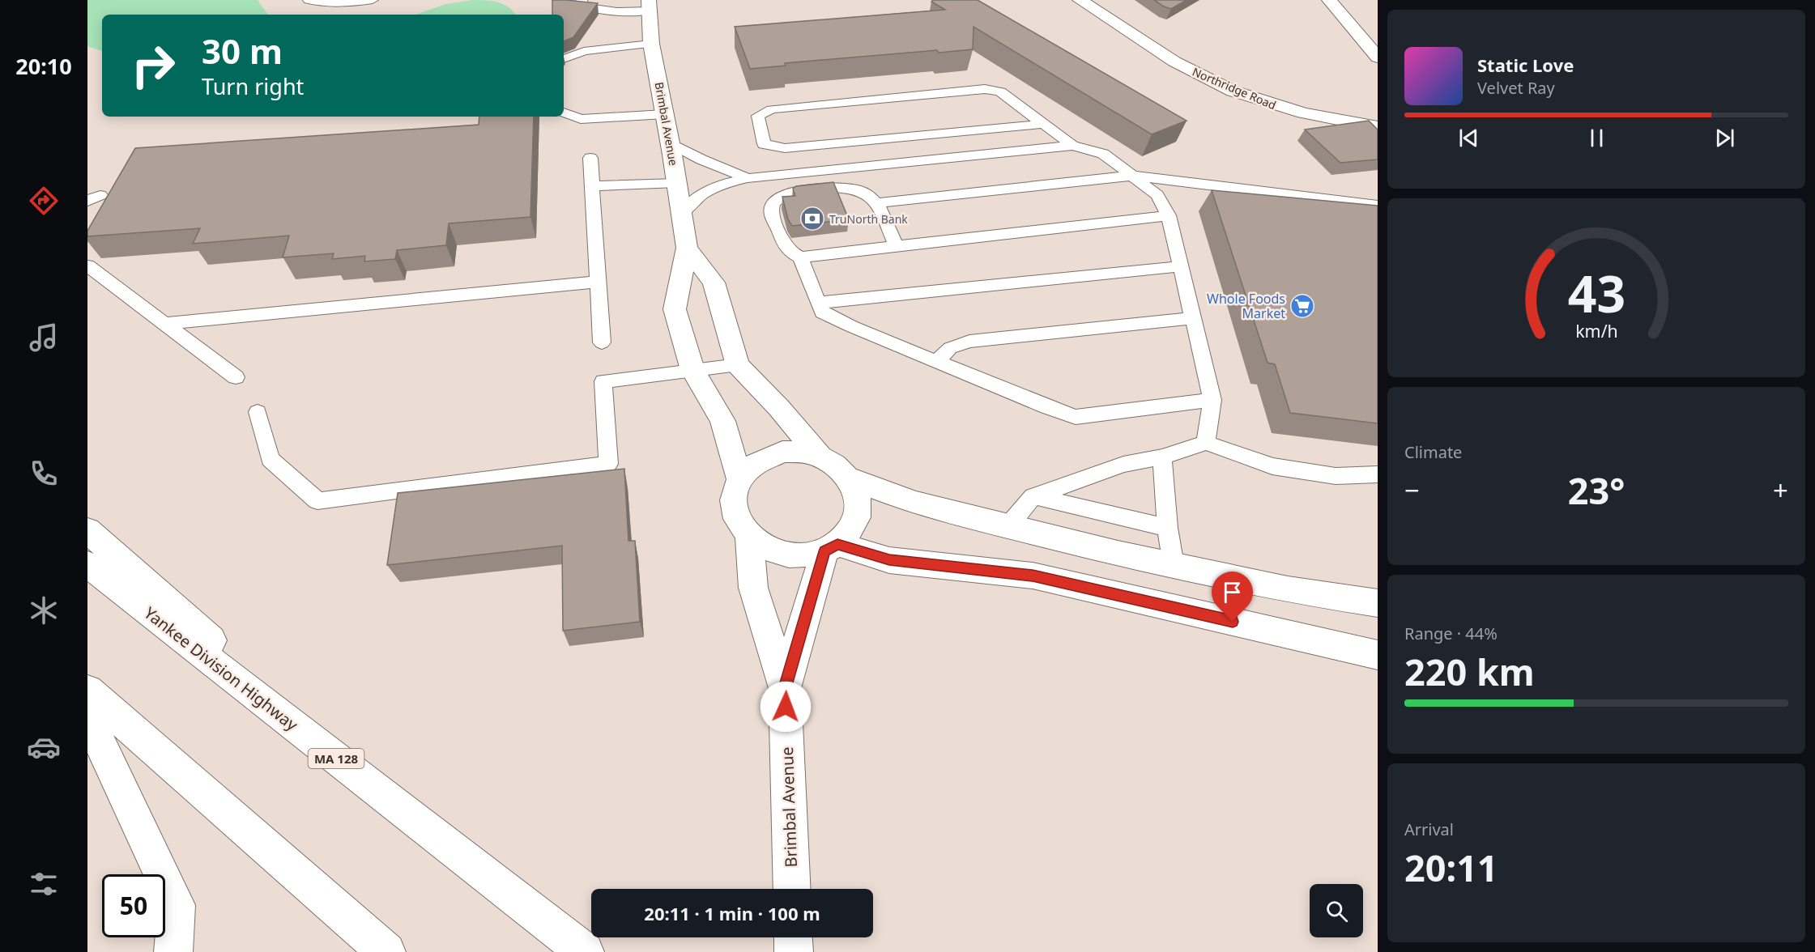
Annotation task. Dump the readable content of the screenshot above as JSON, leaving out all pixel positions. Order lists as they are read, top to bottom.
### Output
{
  "streets": {
    "main road": [
      "Northridge Road",
      "Brimbal Avenue",
      "Yankee Division Highway",
      "MA 128"
    ]
  },
  "places": {
    "bank": ["TruNorth Bank"],
    "supermarket": ["Whole Foods Market"]
  },
  "page": {
    "tabs": "20:10",
    "turn": ["30 m", "Turn right"],
    "song": ["Static Love", "Velvet Ray"],
    "tile": [
      "Climate",
      ["Range · 44%", "220 km"],
      ["Arrival", "20:11"]
    ],
    "heat": ["−", "23°", "+"],
    "limit": "50",
    "trip": "20:11 · 1 min · 100 m",
    "gauge": ["43", "km/h"]
  }
}
